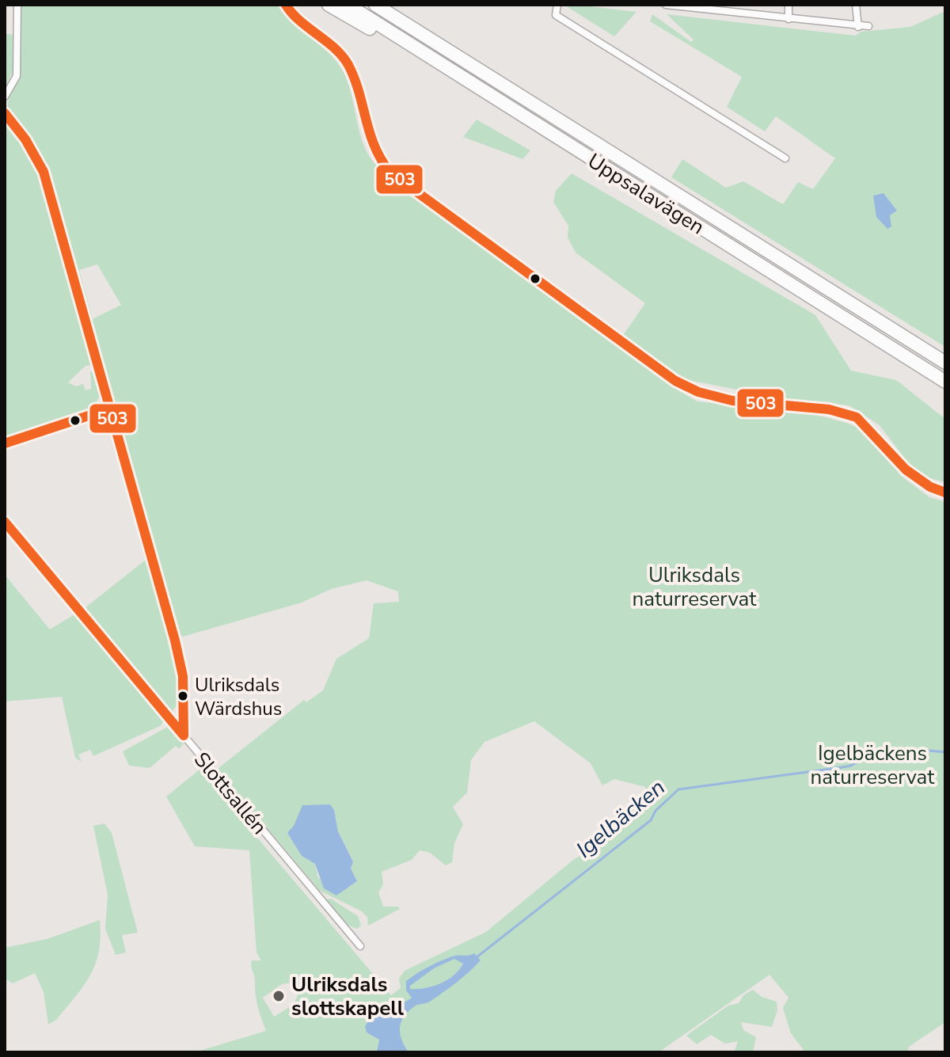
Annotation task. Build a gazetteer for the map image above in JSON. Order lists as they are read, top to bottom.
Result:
{
  "streets": {
    "highway": ["Uppsalavägen"],
    "street": ["Slottsallén"]
  },
  "water": ["Igelbäcken"],
  "parks": ["Ulriksdals naturreservat", "Igelbäckens naturreservat"],
  "places": ["Ulriksdals Wärdshus", "Ulriksdals slottskapell"],
  "lines": ["transit line 503"]
}
